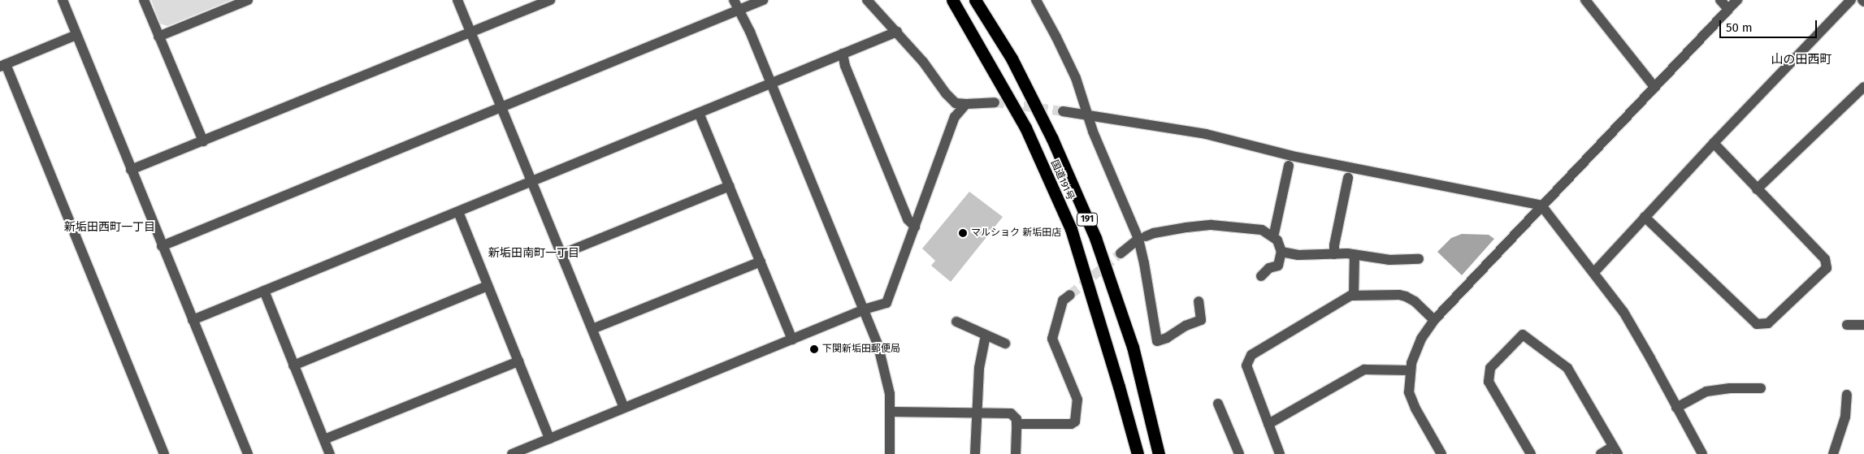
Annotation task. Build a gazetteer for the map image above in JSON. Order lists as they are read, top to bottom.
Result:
{
  "streets": {
    "highway": ["国道191号", "191"]
  },
  "districts": ["山の田西町", "新垢田西町一丁目", "新垢田南町一丁目"],
  "places": ["マルショク 新垢田店", "下関新垢田郵便局"],
  "scale_bar": "50 m"
}
